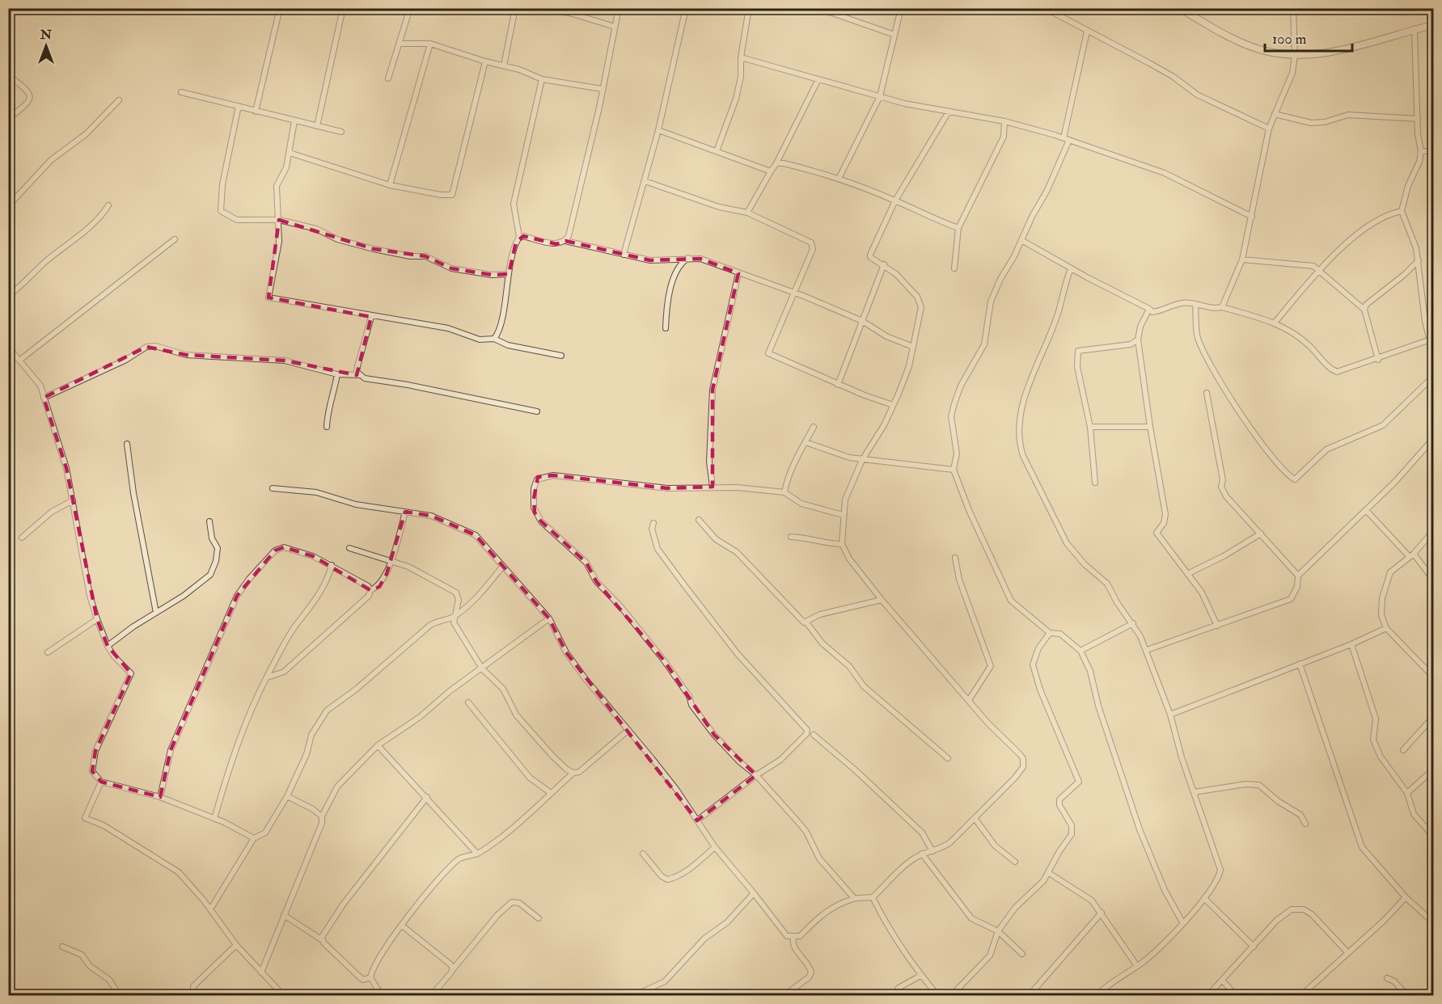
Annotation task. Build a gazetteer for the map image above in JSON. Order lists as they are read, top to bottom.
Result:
{
  "scale_bar": "100 m",
  "north": "top"
}
